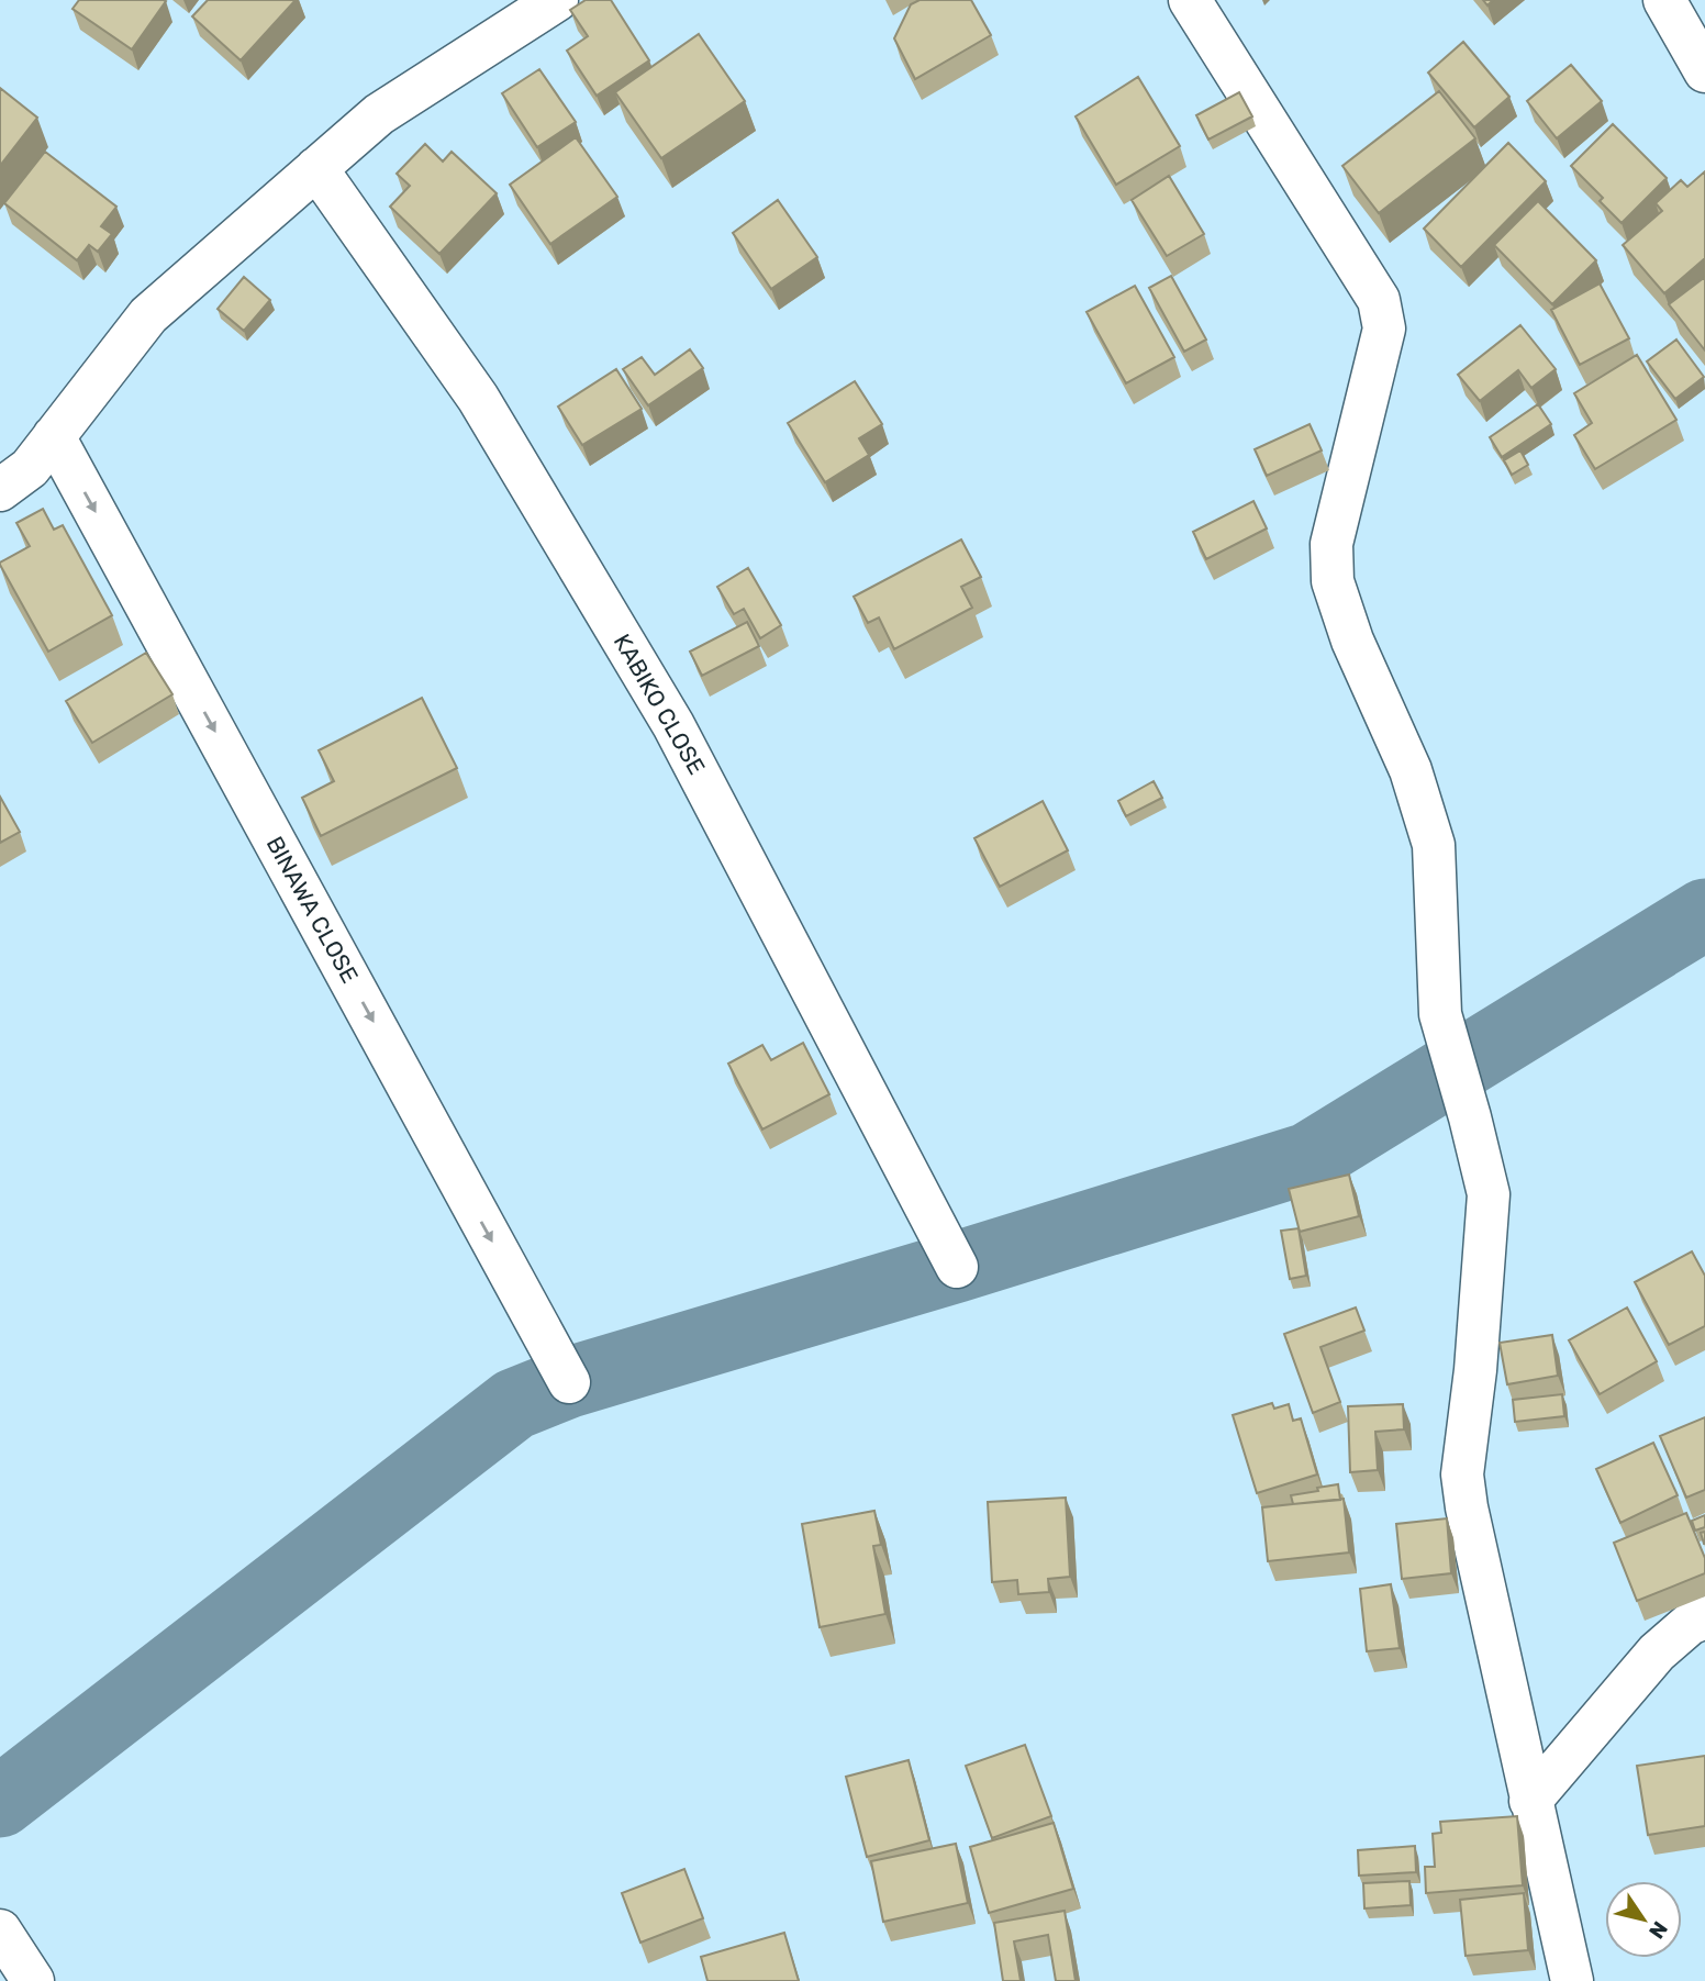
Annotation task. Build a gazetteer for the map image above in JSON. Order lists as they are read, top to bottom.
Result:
{
  "streets": {
    "street": ["KABIKO CLOSE", "BINAWA CLOSE"]
  },
  "one_way": ["BINAWA CLOSE"],
  "north": "bottom right"
}
